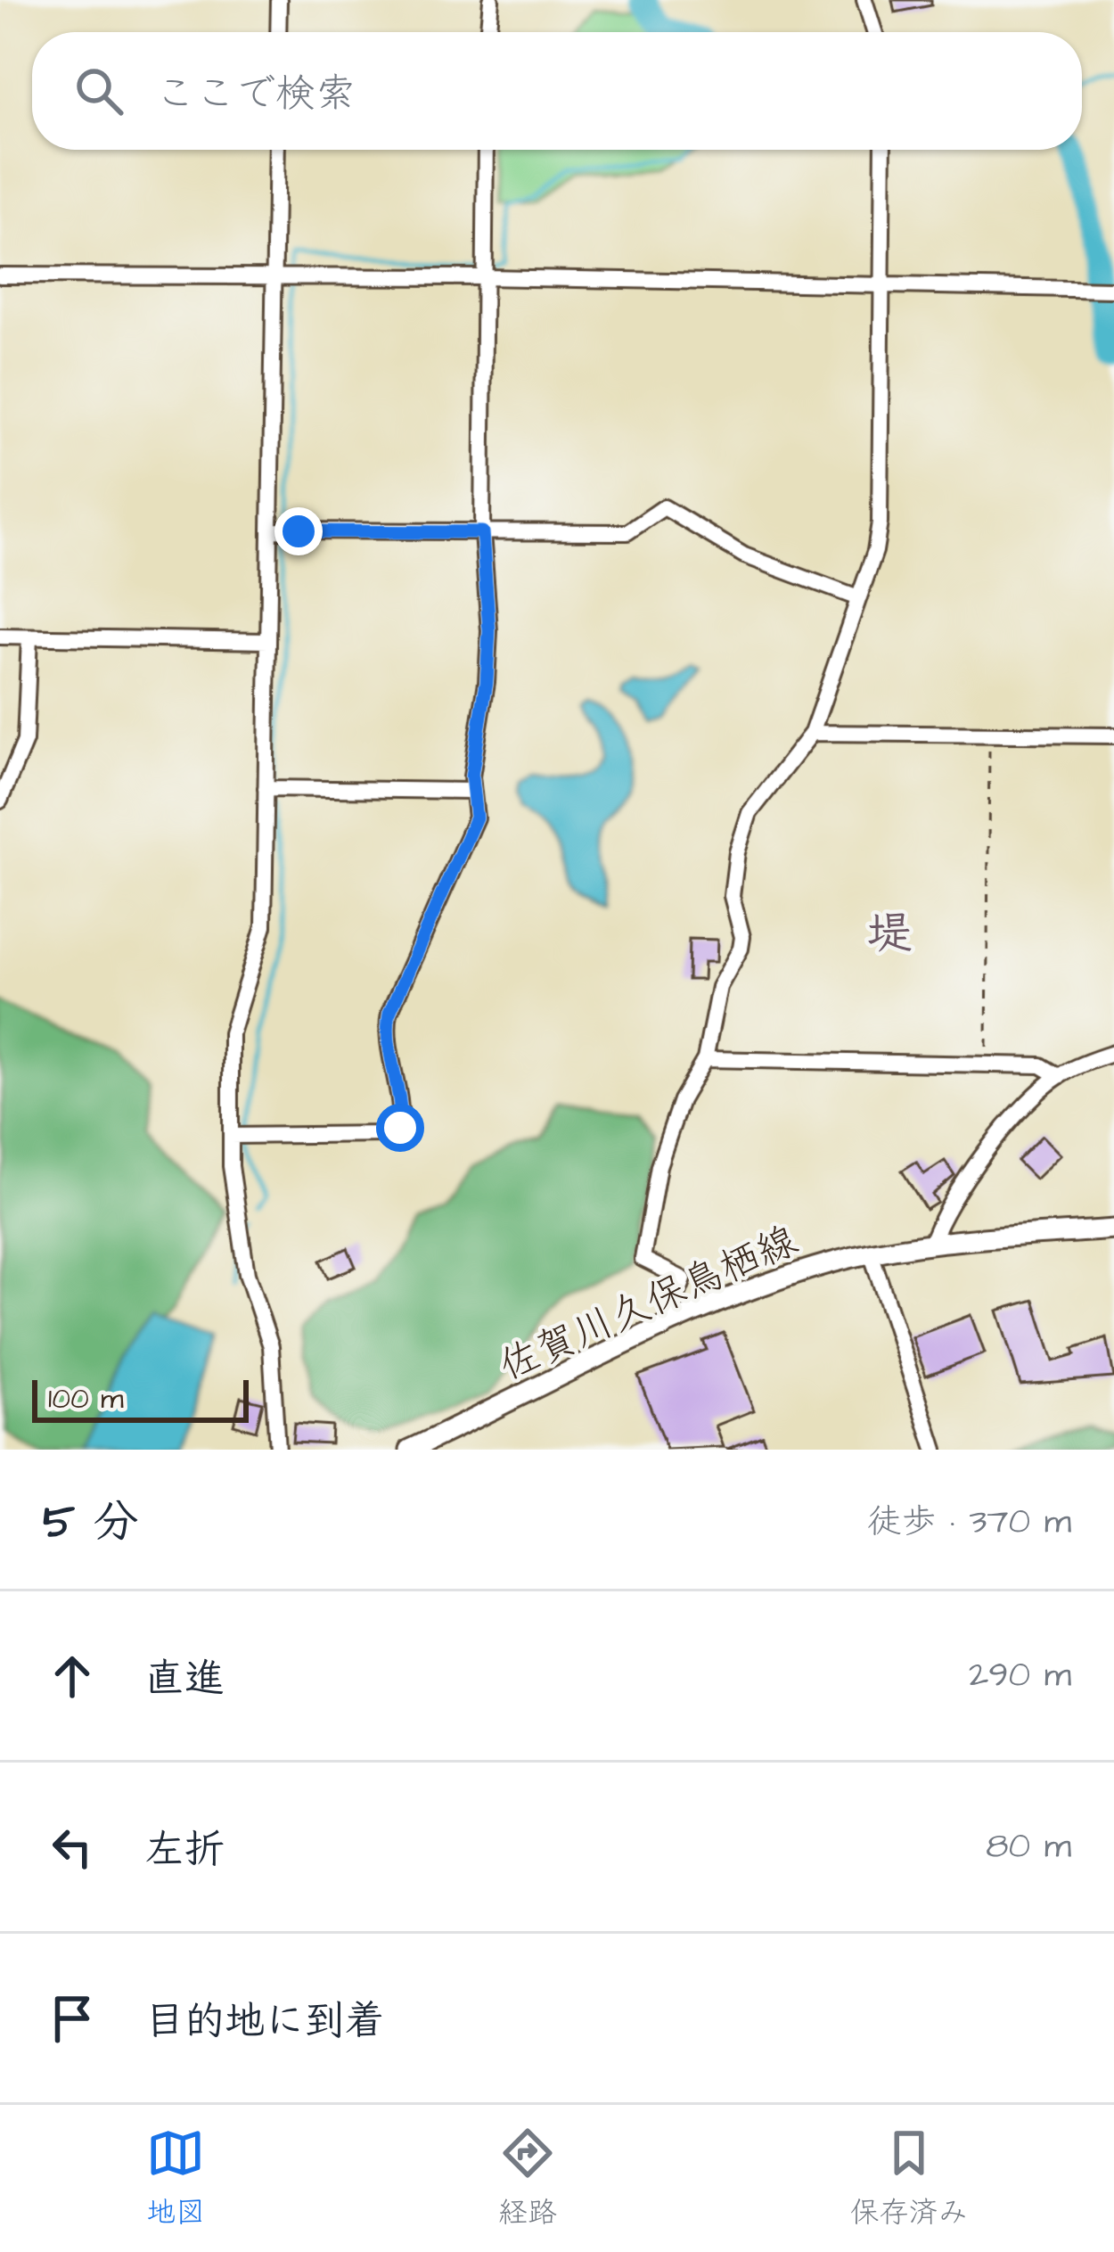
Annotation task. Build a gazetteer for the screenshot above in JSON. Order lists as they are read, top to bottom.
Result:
{
  "streets": {
    "main road": ["佐賀川久保鳥栖線"]
  },
  "districts": ["堤"],
  "scale_bar": "100 m",
  "page": {
    "search": "ここで検索",
    "scale": "100 m",
    "heading": ["5 分", "徒歩 · 370 m"],
    "list": [
      ["直進", "290 m"],
      ["左折", "80 m"],
      "目的地に到着"
    ],
    "nav": ["地図", "経路", "保存済み"]
  }
}
